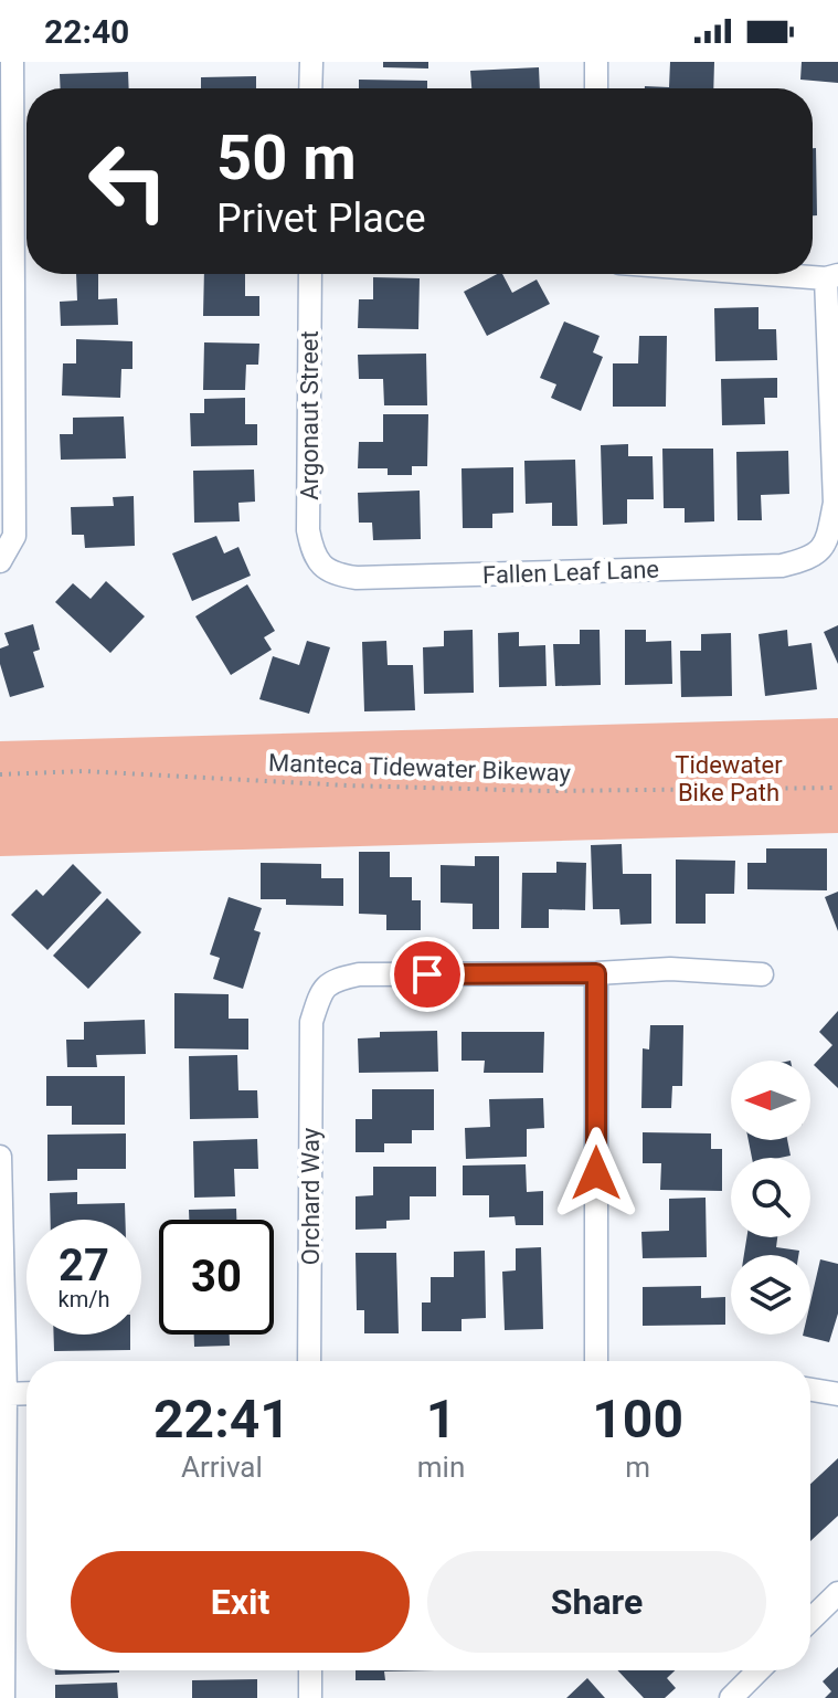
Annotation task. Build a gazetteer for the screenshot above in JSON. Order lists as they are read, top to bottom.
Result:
{
  "streets": {
    "street": ["Argonaut Street", "Fallen Leaf Lane", "Orchard Way"],
    "path": ["Manteca Tidewater Bikeway"]
  },
  "crossings": [
    ["Argonaut Street", "Fallen Leaf Lane"]
  ],
  "parks": ["Tidewater Bike Path"],
  "north": "left",
  "page": {
    "status": "22:40",
    "turn": ["50 m", "Privet Place"],
    "speed": "27 km/h",
    "limit": "30",
    "eta": [
      "22:41",
      "Arrival",
      "1",
      "min",
      "100",
      "m"
    ],
    "buttons": ["Exit", "Share"]
  }
}
